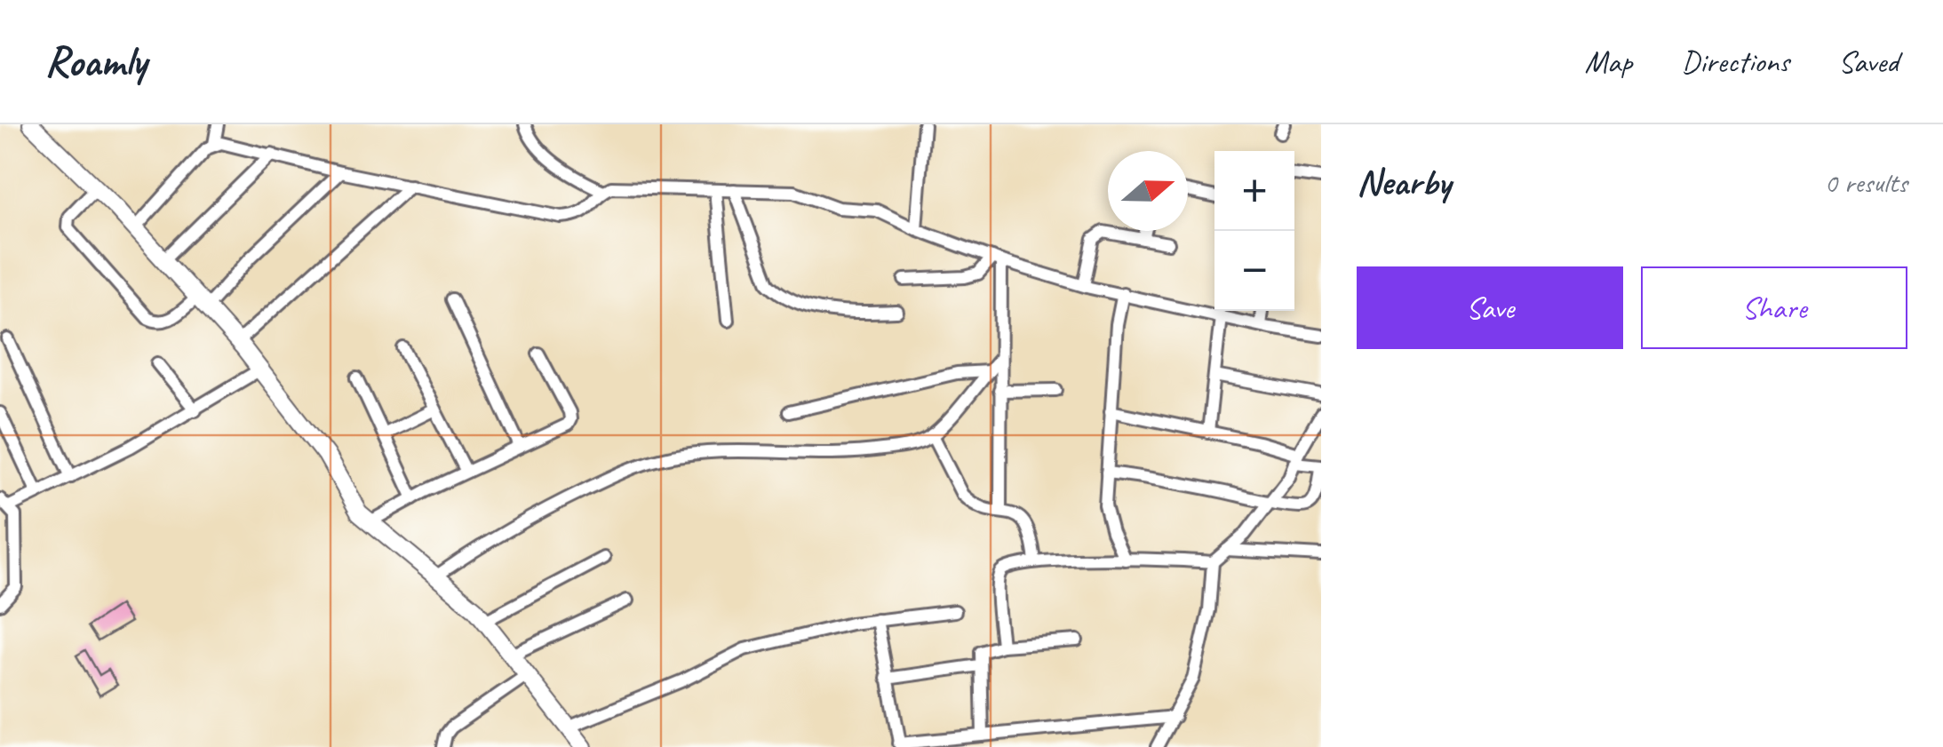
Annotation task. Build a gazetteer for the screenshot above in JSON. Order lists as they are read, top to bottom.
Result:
{
  "north": "right",
  "page": {
    "header": "Roamly",
    "nav": ["Map", "Directions", "Saved"],
    "heading": ["Nearby", "0 results"],
    "map_buttons": ["+", "−"],
    "buttons": ["Save", "Share"]
  }
}
